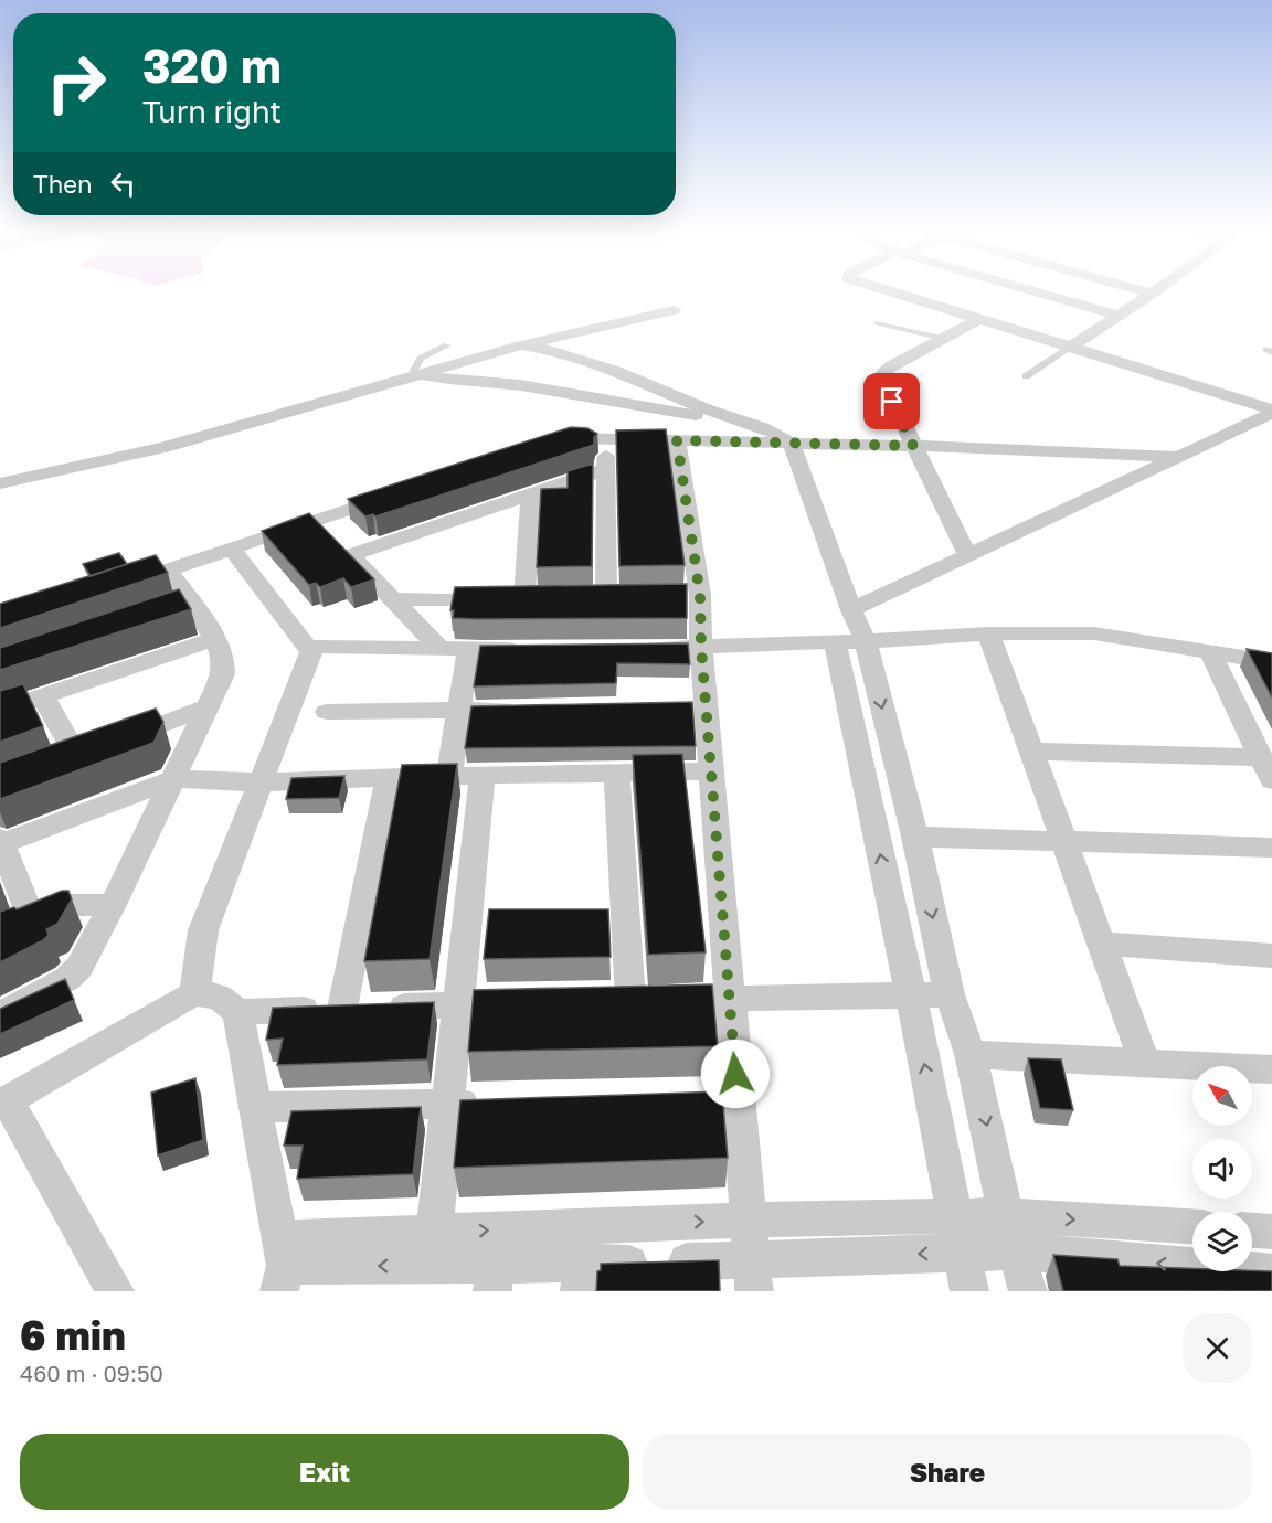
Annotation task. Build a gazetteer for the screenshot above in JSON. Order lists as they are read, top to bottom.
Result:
{
  "north": "top left",
  "page": {
    "turn": ["320 m", "Turn right"],
    "then": "Then",
    "heading": ["6 min", "460 m · 09:50"],
    "buttons": ["Exit", "Share"]
  }
}
